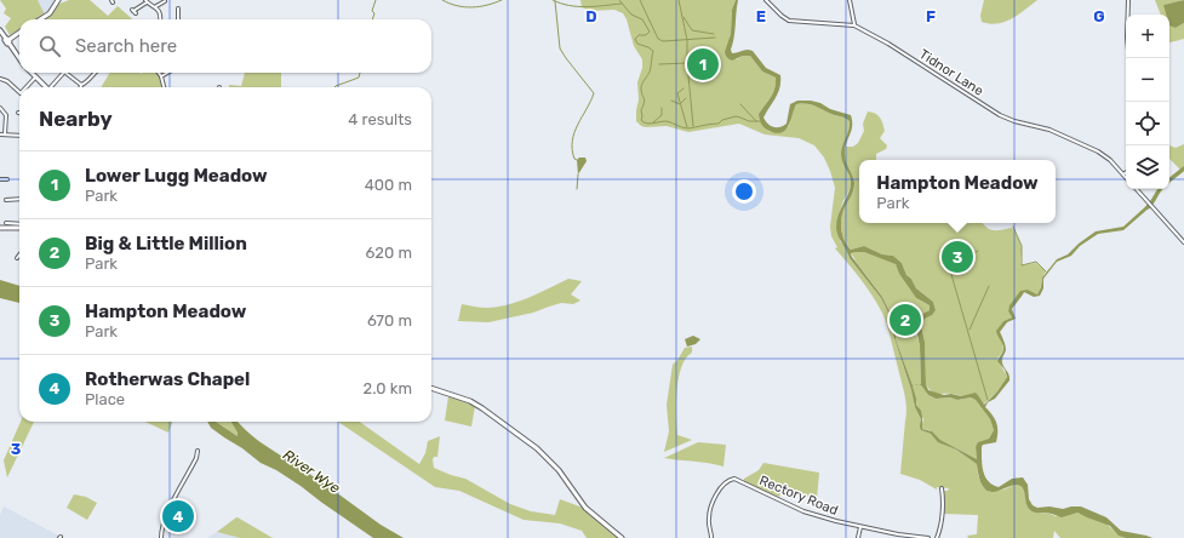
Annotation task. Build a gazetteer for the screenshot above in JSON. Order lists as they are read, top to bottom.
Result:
{
  "streets": {
    "street": ["Tidnor Lane", "Rectory Road"]
  },
  "water": ["River Wye"],
  "page": {
    "map_buttons": ["+", "−"],
    "search": "Search here",
    "pins": [
      "1",
      "3",
      "2",
      "4"
    ],
    "heading": ["Nearby", "4 results"],
    "list": [
      {
        "mark": "1",
        "name": "Lower Lugg Meadow",
        "note": "Park",
        "value": "400 m"
      },
      {
        "mark": "2",
        "name": "Big & Little Million",
        "note": "Park",
        "value": "620 m"
      },
      {
        "mark": "3",
        "name": "Hampton Meadow",
        "note": "Park",
        "value": "670 m"
      },
      {
        "mark": "4",
        "name": "Rotherwas Chapel",
        "note": "Place",
        "value": "2.0 km"
      }
    ],
    "popup": ["Hampton Meadow", "Park"]
  },
  "grid": {
    "columns": [
      "D",
      "E",
      "F",
      "G"
    ],
    "rows": ["3"]
  }
}
